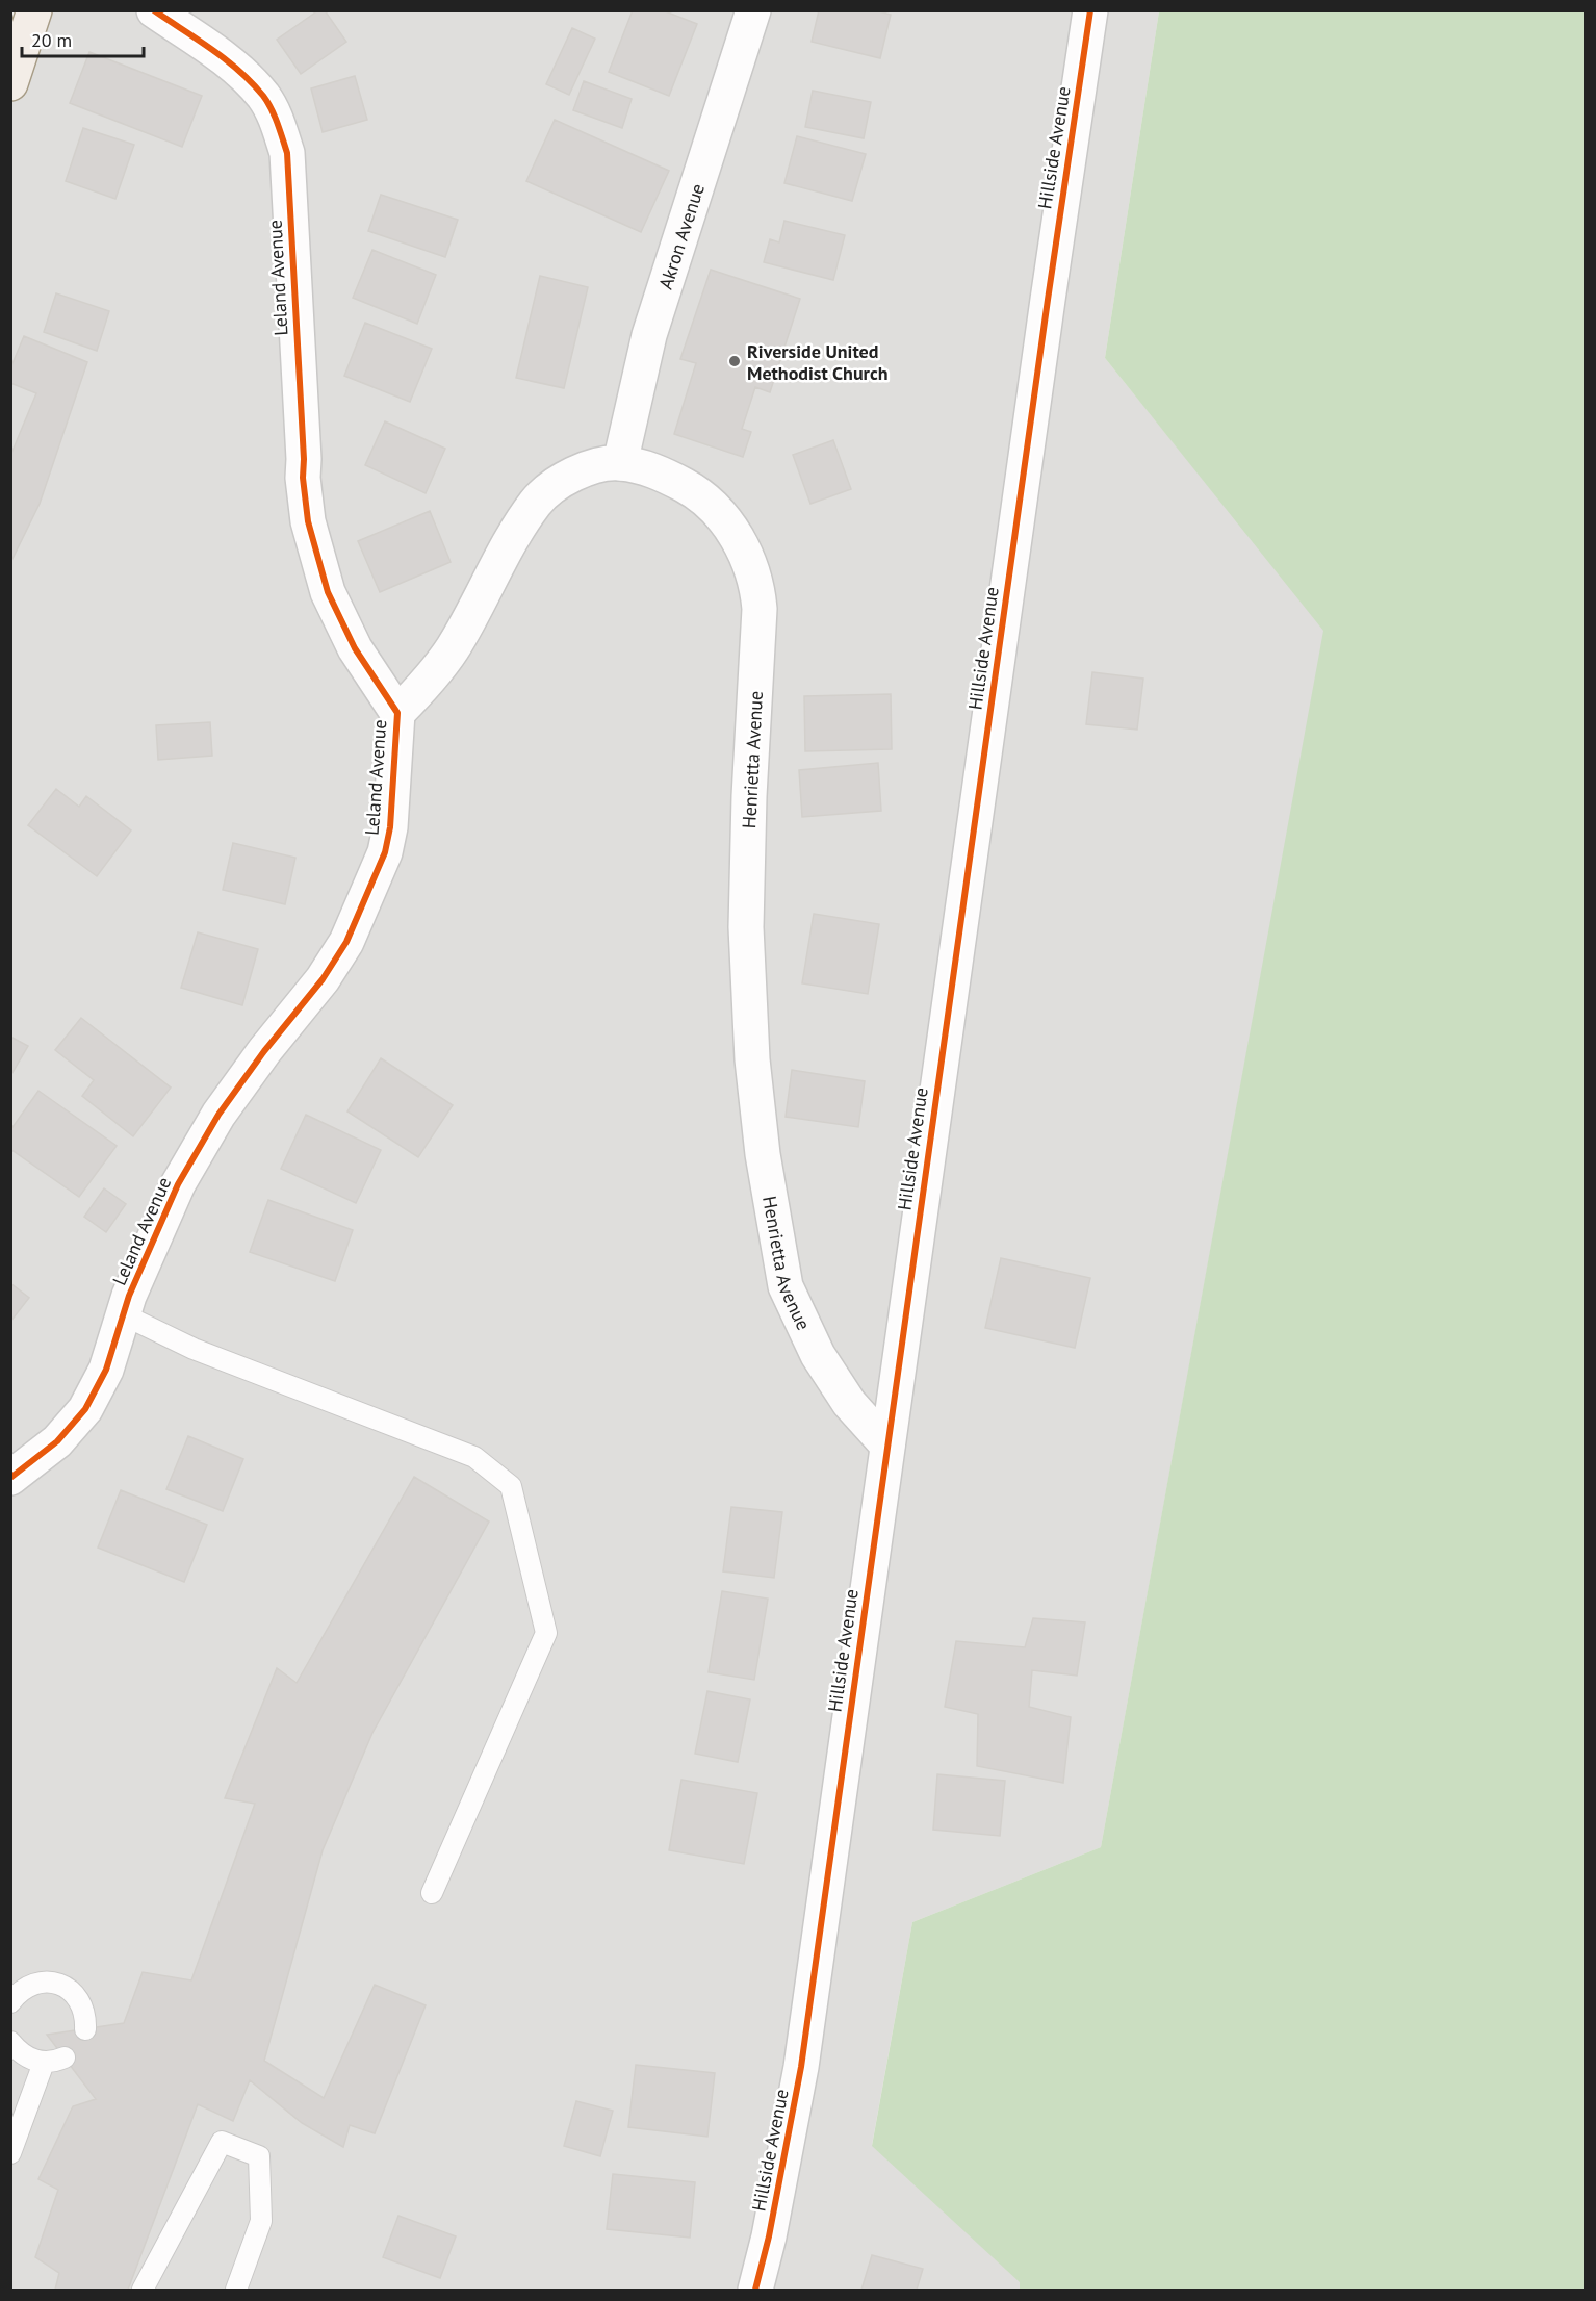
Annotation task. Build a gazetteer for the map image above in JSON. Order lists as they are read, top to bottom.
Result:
{
  "streets": {
    "street": [
      "Hillside Avenue",
      "Akron Avenue",
      "Leland Avenue",
      "Henrietta Avenue"
    ]
  },
  "crossings": [
    ["Hillside Avenue", "Henrietta Avenue"],
    ["Akron Avenue", "Henrietta Avenue"],
    ["Leland Avenue", "Henrietta Avenue"]
  ],
  "places": ["Riverside United Methodist Church"],
  "scale_bar": "20 m"
}
